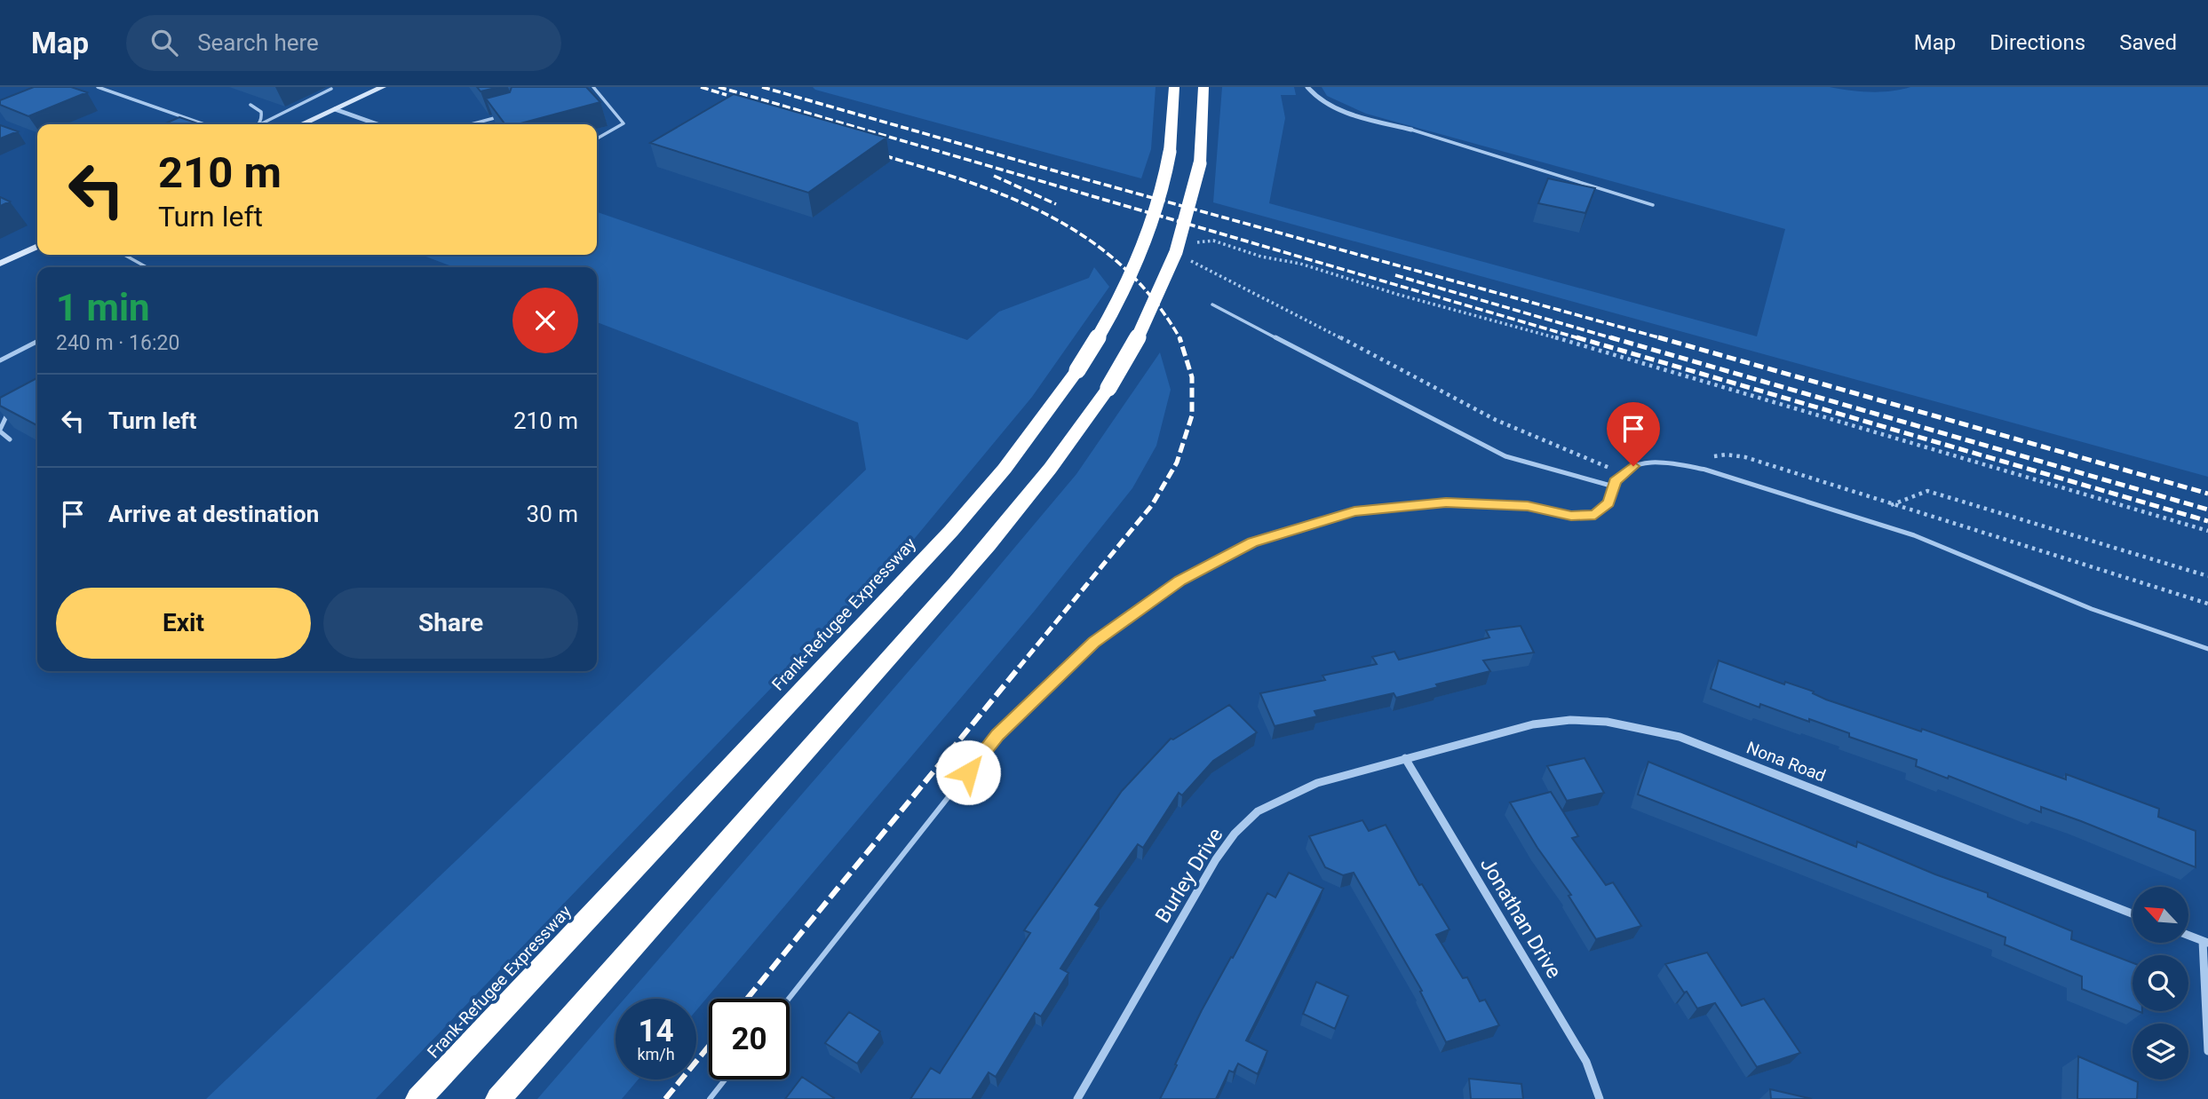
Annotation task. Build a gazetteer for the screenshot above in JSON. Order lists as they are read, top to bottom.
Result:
{
  "streets": {
    "highway": ["Frank-Refugee Expressway"],
    "street": ["Nona Road", "Burley Drive", "Jonathan Drive"]
  },
  "crossings": [
    ["Nona Road", "Burley Drive"],
    ["Nona Road", "Jonathan Drive"],
    ["Burley Drive", "Jonathan Drive"]
  ],
  "north": "top left",
  "page": {
    "header": "Map",
    "search": "Search here",
    "nav": ["Map", "Directions", "Saved"],
    "turn": ["210 m", "Turn left"],
    "heading": ["1 min", "240 m · 16:20"],
    "list": [
      {
        "name": "Turn left",
        "value": "210 m"
      },
      {
        "name": "Arrive at destination",
        "value": "30 m"
      }
    ],
    "buttons": ["Exit", "Share"],
    "speed": "14 km/h",
    "limit": "20"
  }
}
